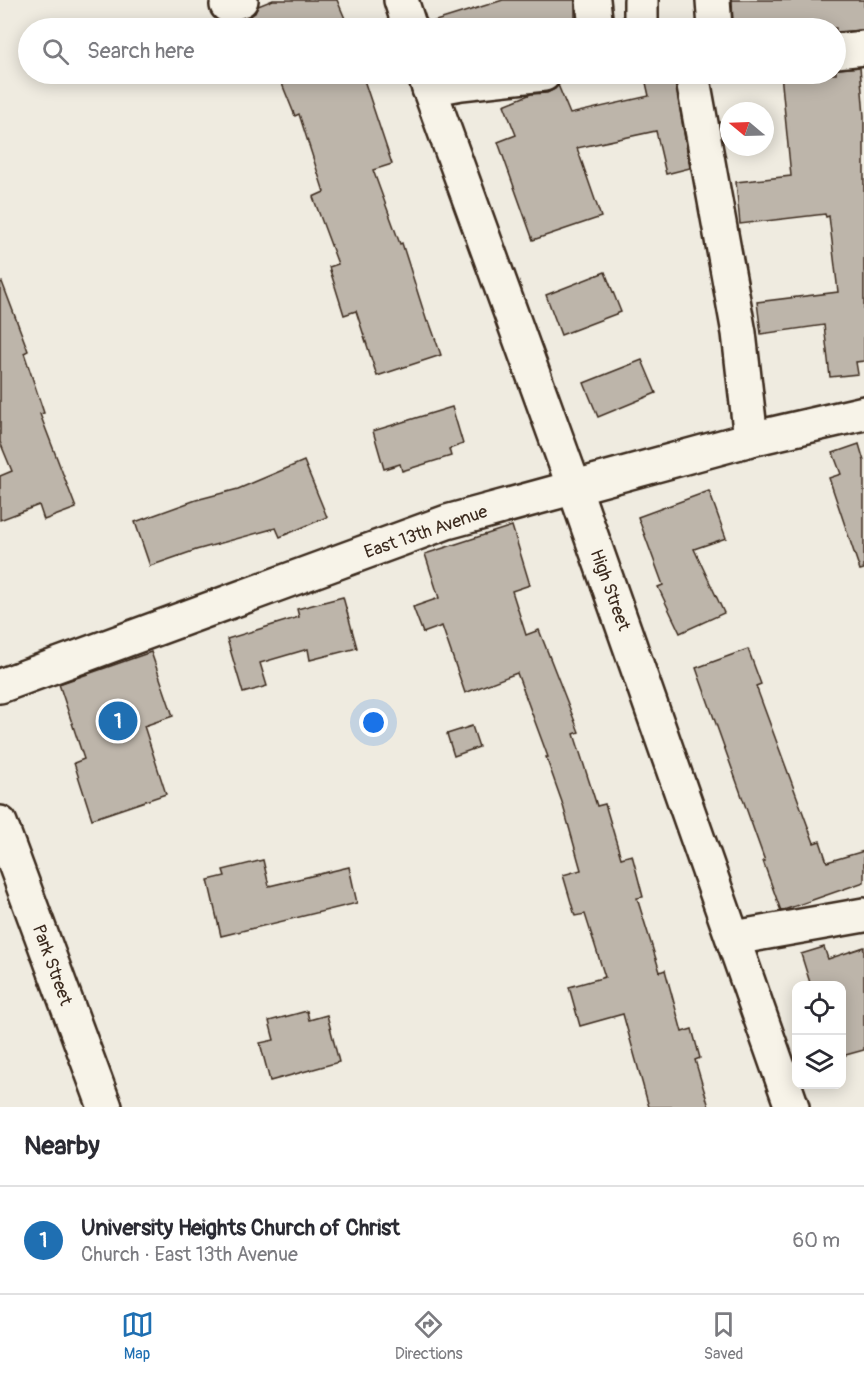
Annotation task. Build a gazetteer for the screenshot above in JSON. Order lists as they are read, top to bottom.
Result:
{
  "streets": {
    "street": ["East 13th Avenue", "High Street", "Park Street"]
  },
  "crossings": [
    ["East 13th Avenue", "High Street"]
  ],
  "north": "left",
  "page": {
    "search": "Search here",
    "pins": "1",
    "heading": "Nearby",
    "list": [
      {
        "mark": "1",
        "name": "University Heights Church of Christ",
        "note": "Church · East 13th Avenue",
        "value": "60 m"
      }
    ],
    "nav": ["Map", "Directions", "Saved"]
  }
}
